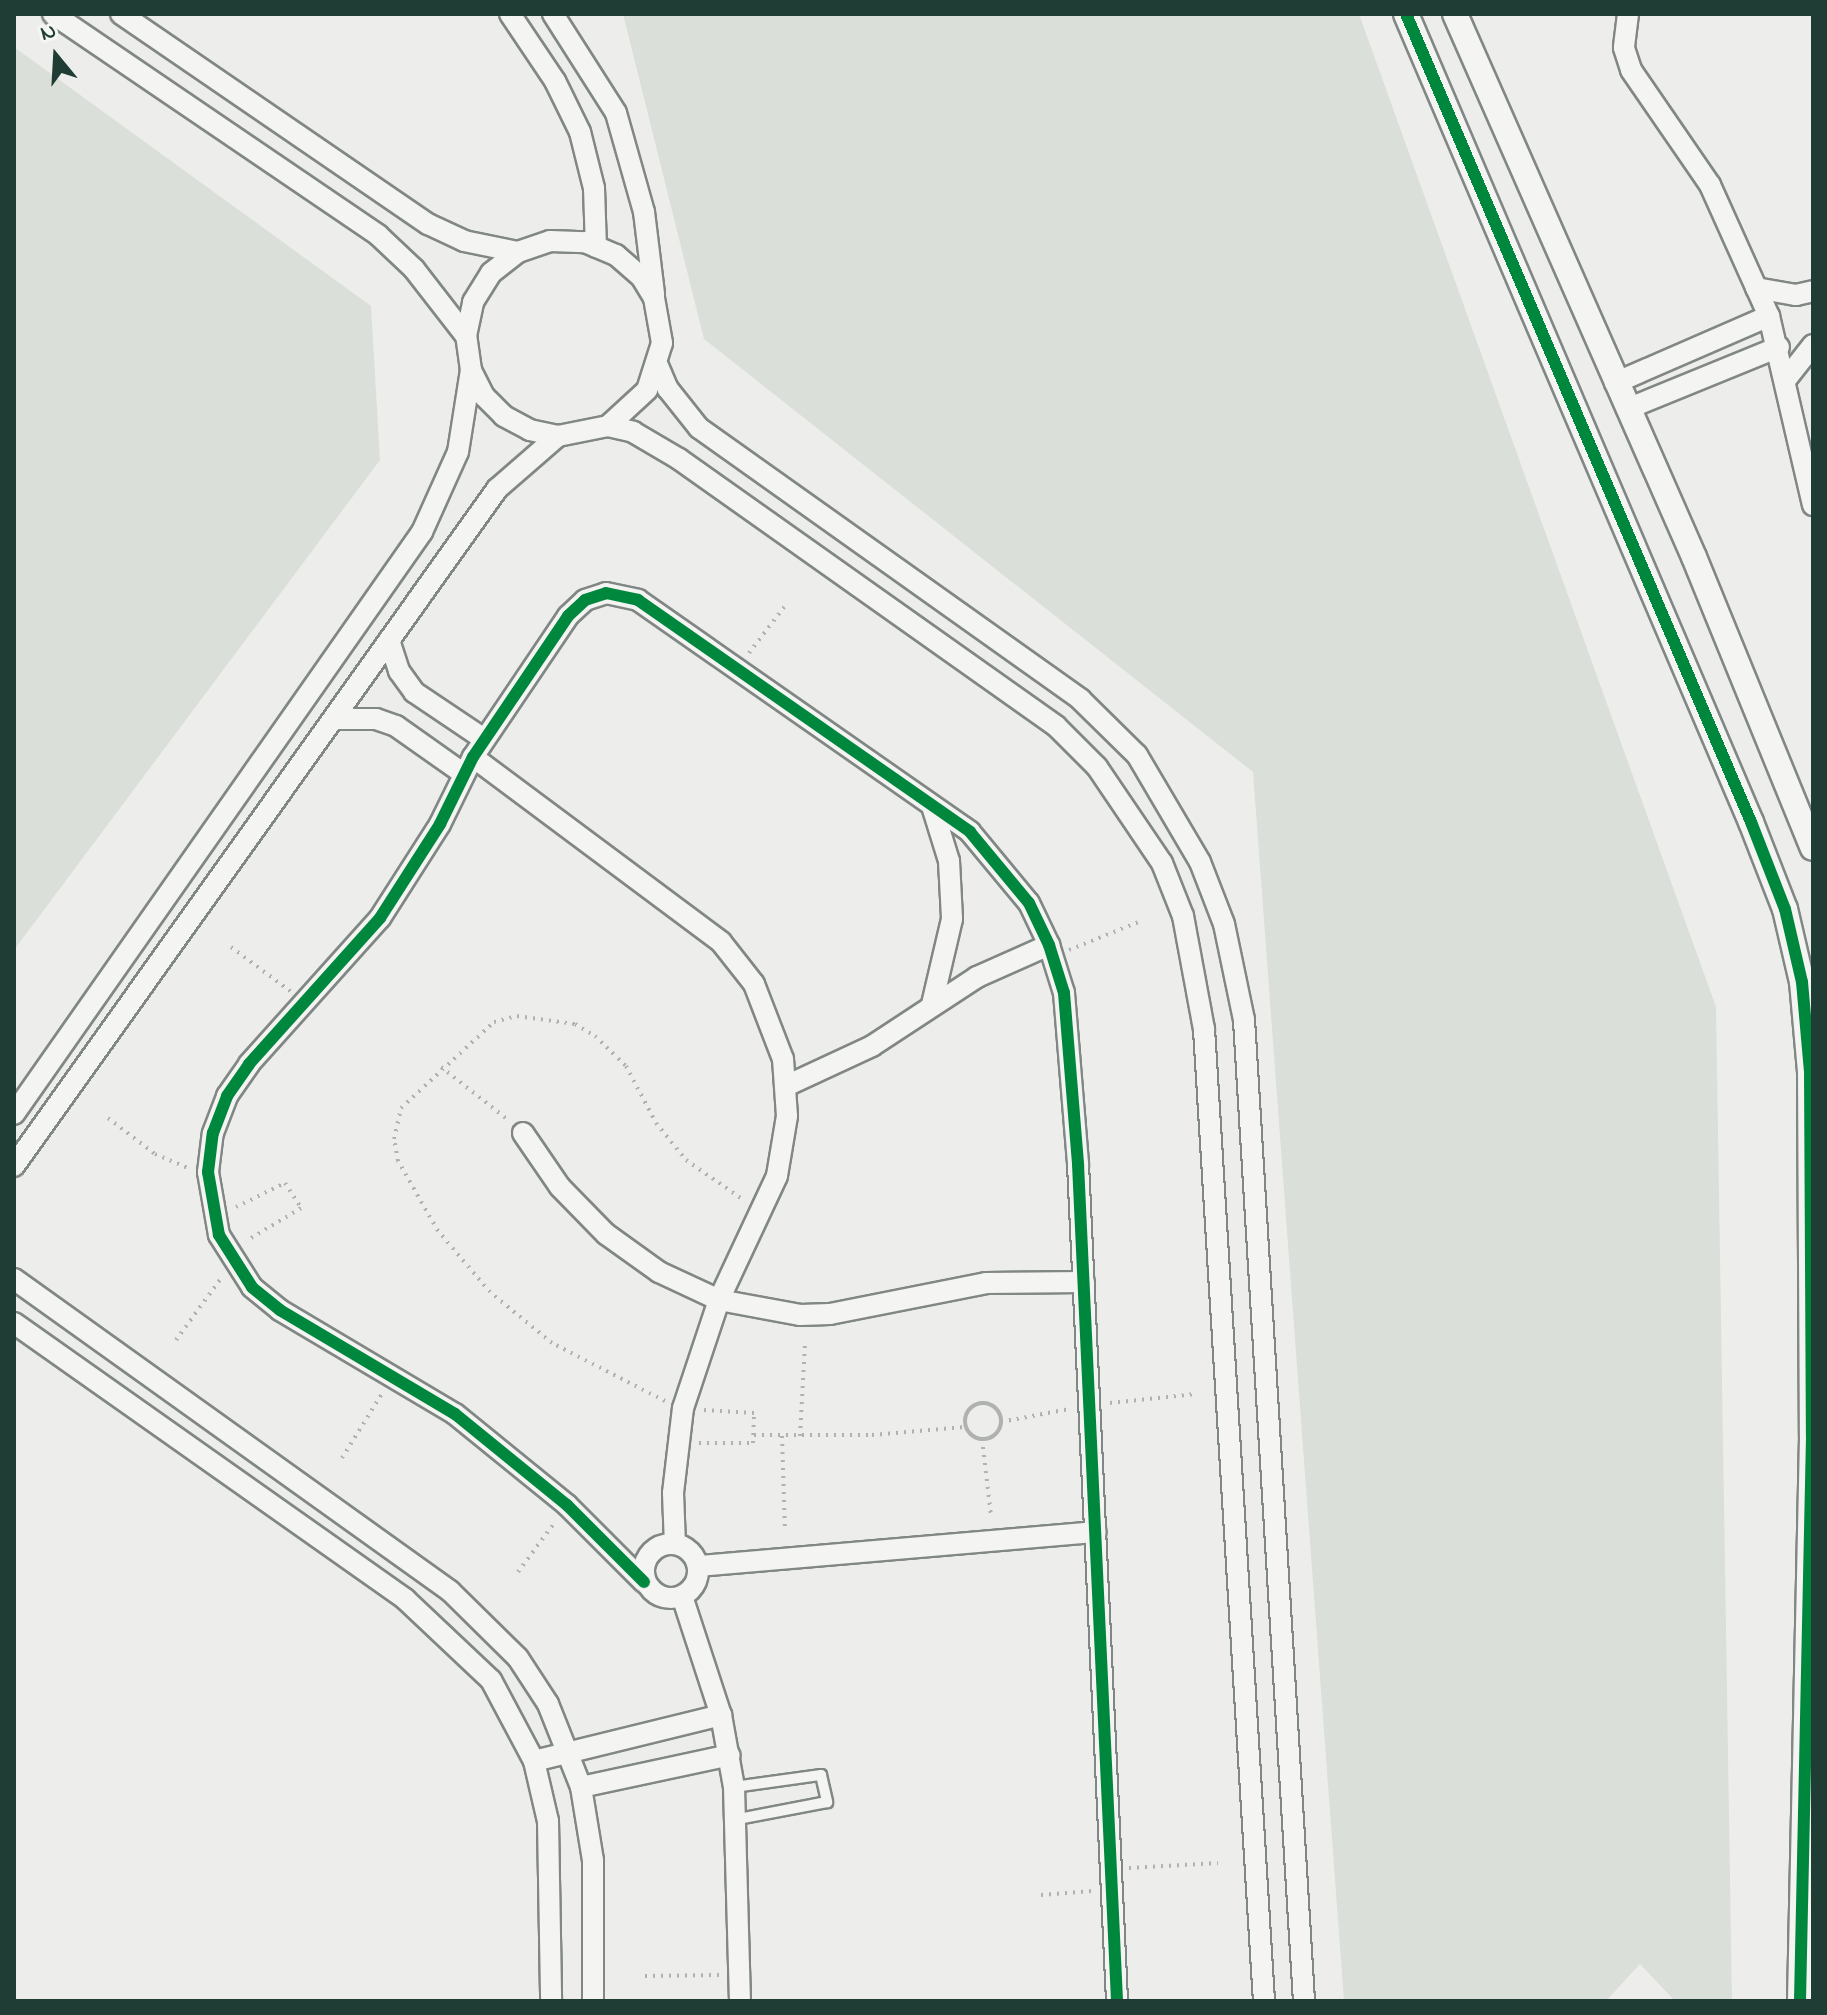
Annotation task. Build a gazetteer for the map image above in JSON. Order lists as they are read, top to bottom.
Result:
{
  "north": "top"
}
